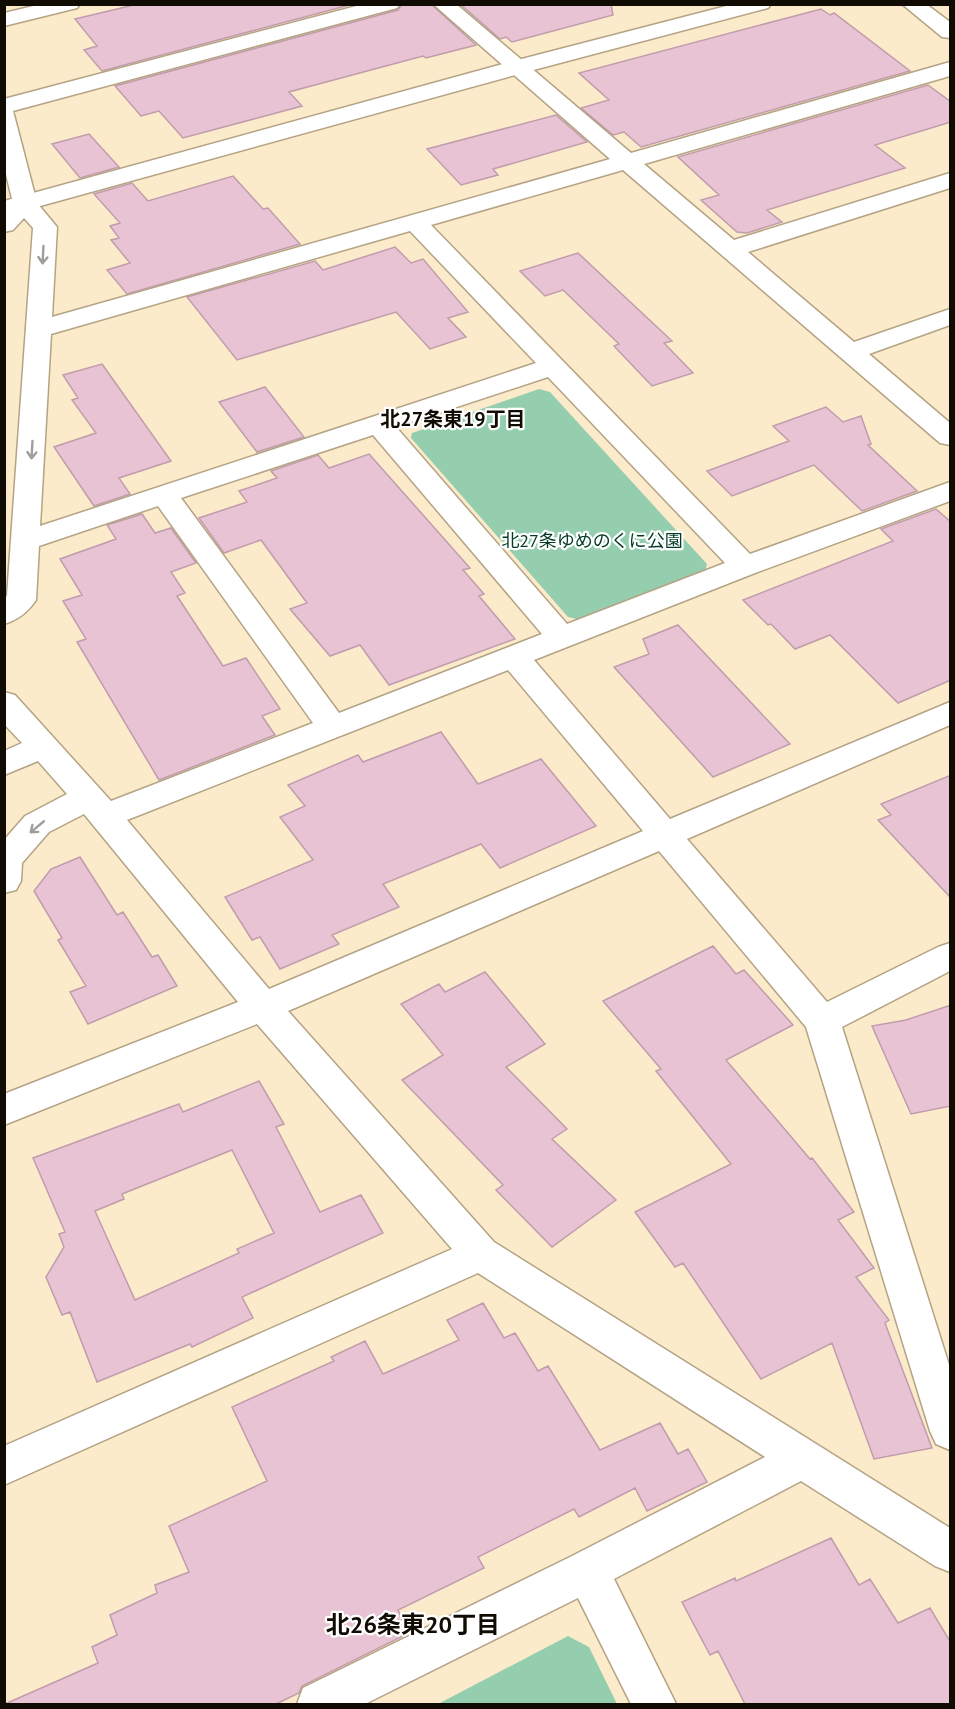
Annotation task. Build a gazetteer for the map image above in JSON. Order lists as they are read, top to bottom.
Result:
{
  "districts": ["北27条東19丁目", "北26条東20丁目"],
  "parks": ["北27条ゆめのくに公園"]
}
